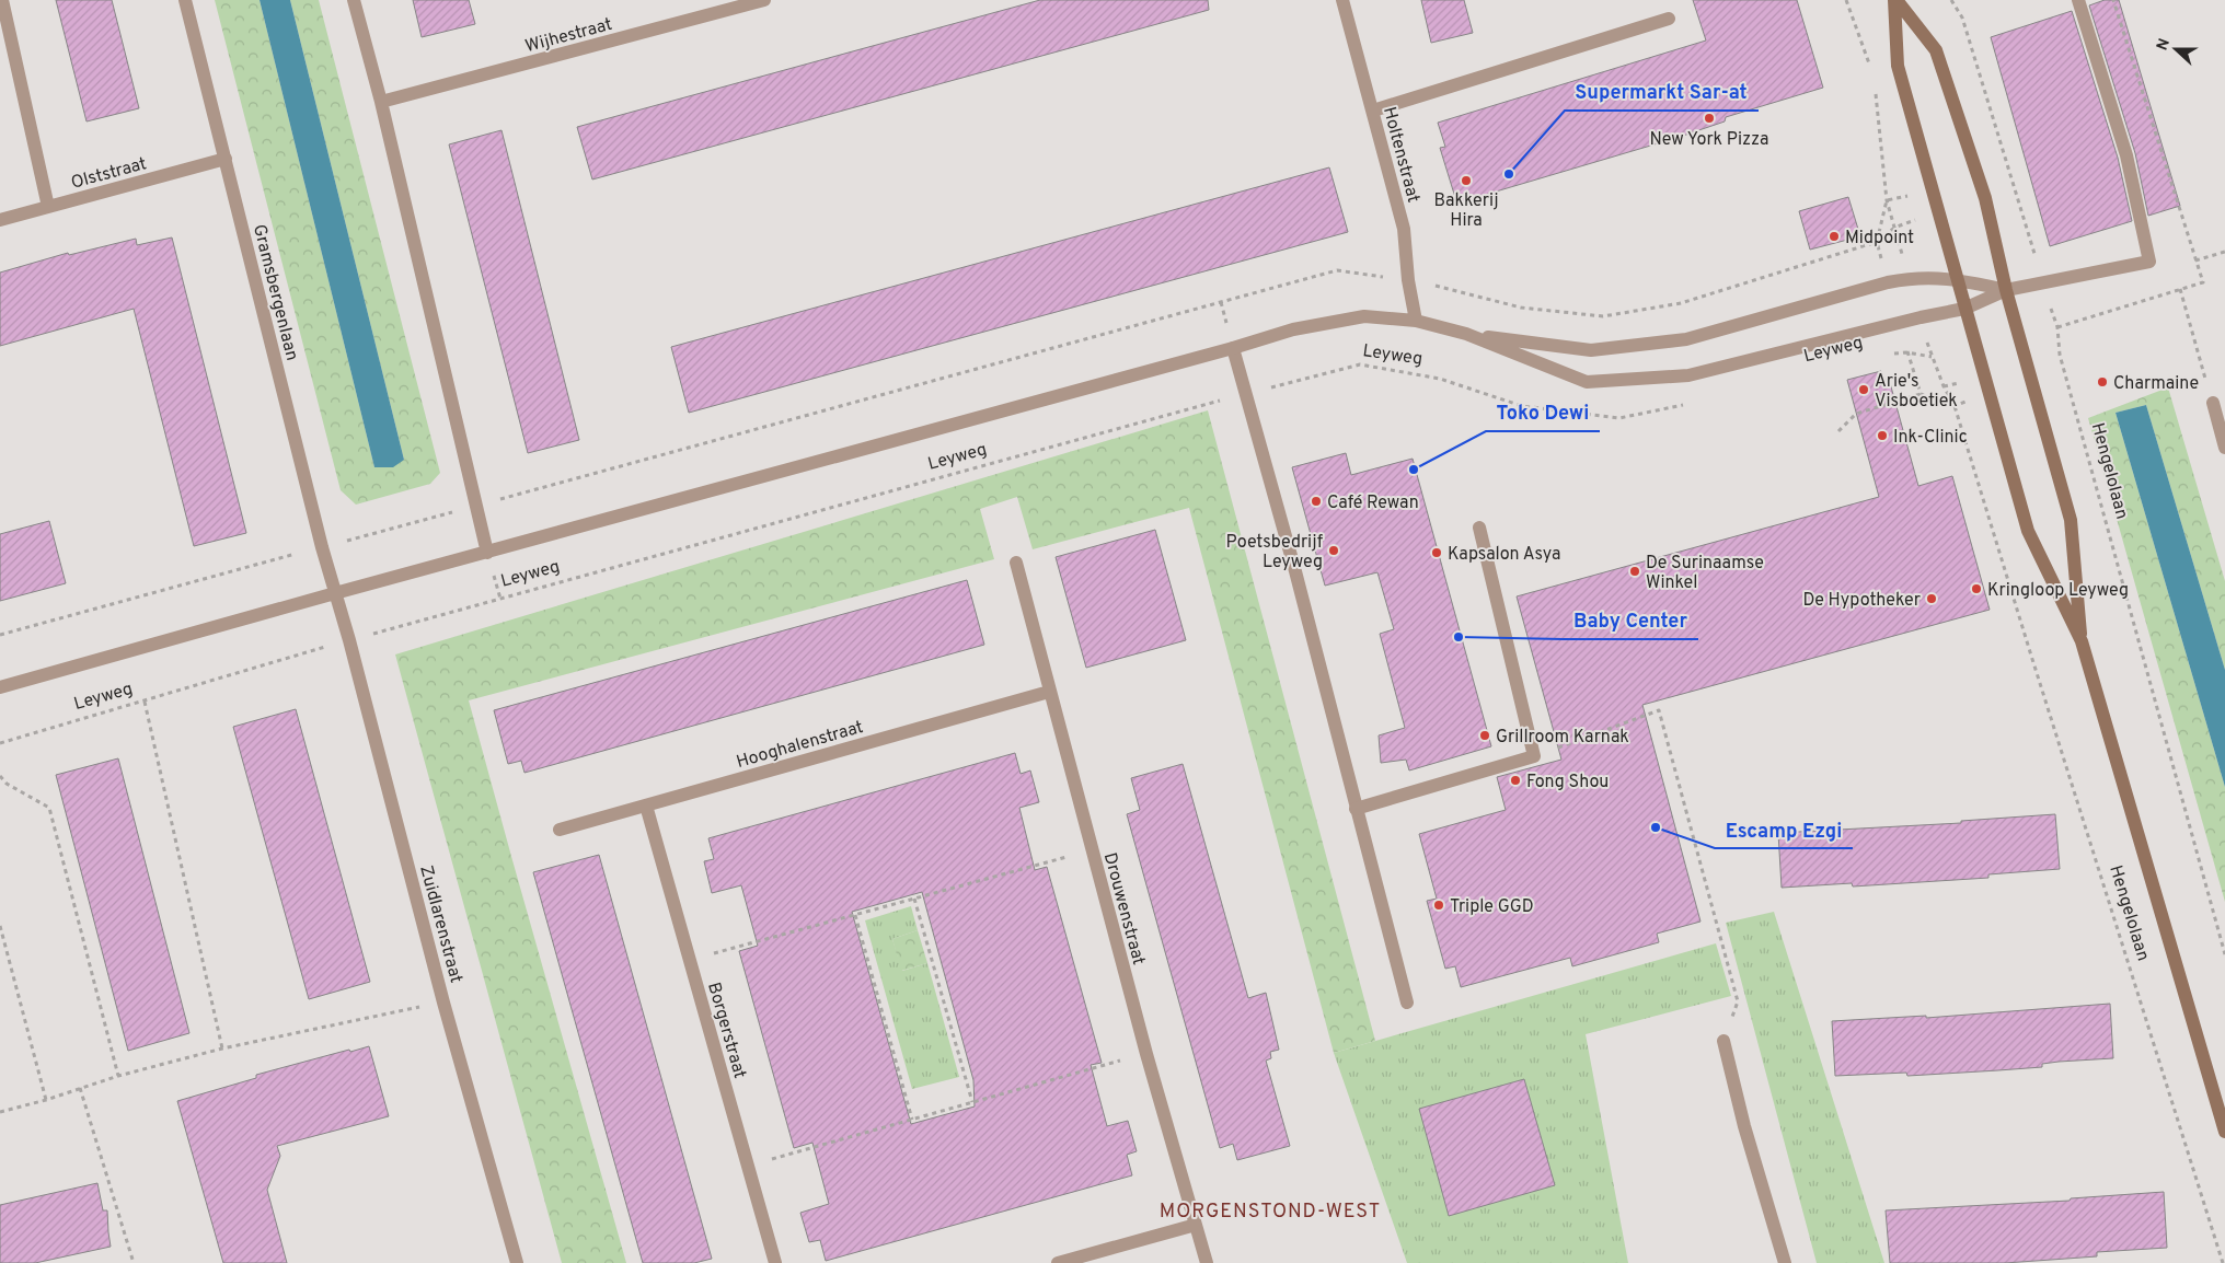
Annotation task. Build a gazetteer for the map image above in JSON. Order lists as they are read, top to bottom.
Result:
{
  "streets": {
    "street": [
      "Wijhestraat",
      "Holtenstraat",
      "Olststraat",
      "Gramsbergenlaan",
      "Leyweg",
      "Hengelolaan",
      "Hooghalenstraat",
      "Drouwenstraat",
      "Zuidlarenstraat",
      "Borgerstraat"
    ]
  },
  "crossings": [
    ["Holtenstraat", "Leyweg"],
    ["Olststraat", "Gramsbergenlaan"],
    ["Gramsbergenlaan", "Leyweg"],
    ["Gramsbergenlaan", "Zuidlarenstraat"],
    ["Leyweg", "Hengelolaan"],
    ["Leyweg", "Zuidlarenstraat"],
    ["Hooghalenstraat", "Drouwenstraat"],
    ["Hooghalenstraat", "Borgerstraat"]
  ],
  "districts": ["MORGENSTOND-WEST"],
  "places": [
    "New York Pizza",
    "Supermarkt Sar-at",
    "Bakkerij Hira",
    "Midpoint",
    "Charmaine",
    "Arie's Visboetiek",
    "Ink-Clinic",
    "Toko Dewi",
    "Café Rewan",
    "Poetsbedrijf Leyweg",
    "Kapsalon Asya",
    "De Surinaamse Winkel",
    "Kringloop Leyweg",
    "De Hypotheker",
    "Baby Center",
    "Grillroom Karnak",
    "Fong Shou",
    "Escamp Ezgi",
    "Triple GGD"
  ],
  "north": "left"
}
